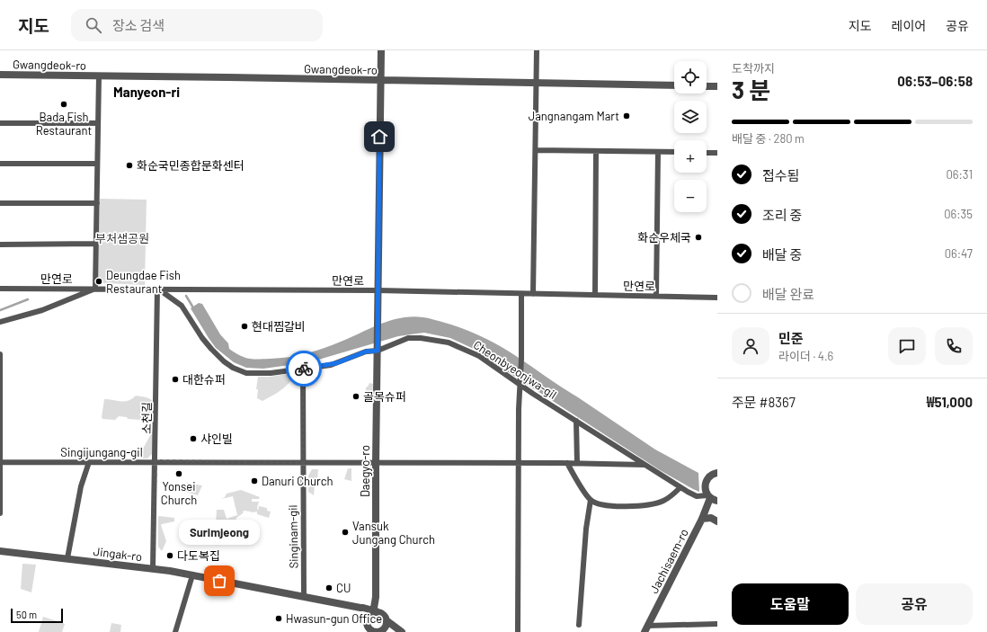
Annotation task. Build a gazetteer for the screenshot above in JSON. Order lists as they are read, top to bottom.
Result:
{
  "streets": {
    "street": [
      "Gwangdeok-ro",
      "만연로",
      "Cheonbyeonjwa-gil",
      "소천길",
      "Singijungang-gil",
      "Daegyo-ro",
      "Singinam-gil",
      "Jingak-ro",
      "Jachisaem-ro"
    ]
  },
  "crossings": [
    ["Gwangdeok-ro", "Daegyo-ro"],
    ["만연로", "Cheonbyeonjwa-gil"],
    ["만연로", "소천길"],
    ["만연로", "Daegyo-ro"],
    ["Cheonbyeonjwa-gil", "소천길"],
    ["Cheonbyeonjwa-gil", "Singijungang-gil"],
    ["Cheonbyeonjwa-gil", "Daegyo-ro"],
    ["Cheonbyeonjwa-gil", "Singinam-gil"],
    ["Cheonbyeonjwa-gil", "Jachisaem-ro"],
    ["소천길", "Singijungang-gil"],
    ["소천길", "Jingak-ro"],
    ["Singijungang-gil", "Daegyo-ro"],
    ["Singijungang-gil", "Singinam-gil"],
    ["Singinam-gil", "Jingak-ro"]
  ],
  "districts": ["Manyeon-ri"],
  "parks": ["부처샘공원"],
  "places": [
    "Bada Fish Restaurant",
    "Jangnangam Mart",
    "화순국민종합문화센터",
    "화순우체국",
    "Deungdae Fish Restaurant",
    "현대찜갈비",
    "대한슈퍼",
    "골목슈퍼",
    "샤인빌",
    "Yonsei Church",
    "Danuri Church",
    "Vansuk Jungang Church",
    "다도복집",
    "Surimjeong",
    "CU",
    "Hwasun-gun Office"
  ],
  "scale_bar": "50 m",
  "page": {
    "header": "지도",
    "search": "장소 검색",
    "nav": ["지도", "레이어", "공유"],
    "heading": ["3 분", "도착까지", "06:53–06:58"],
    "panel": [
      "민준",
      "라이더 · 4.6",
      "주문 #8367",
      "₩51,000"
    ],
    "map_buttons": ["+", "−"],
    "bar": "배달 중 · 280 m",
    "list": [
      ["접수됨", "06:31"],
      ["조리 중", "06:35"],
      ["배달 중", "06:47"],
      "배달 완료"
    ],
    "bubble": "Surimjeong",
    "buttons": ["도움말", "공유"],
    "scale": "50 m"
  }
}
